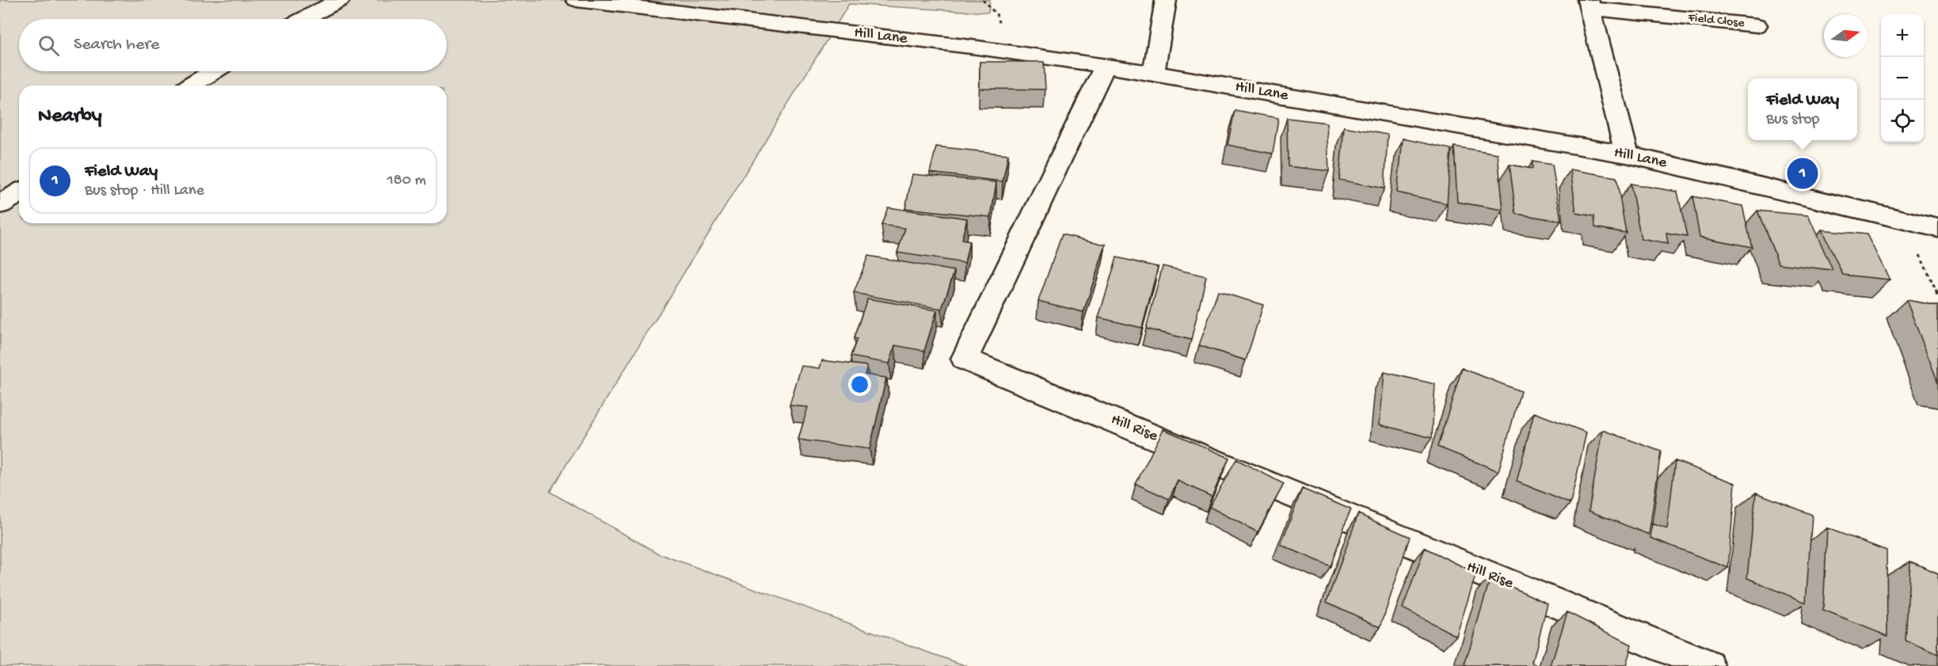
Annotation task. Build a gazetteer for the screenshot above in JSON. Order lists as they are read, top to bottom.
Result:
{
  "streets": {
    "street": ["Field Close", "Hill Lane", "Hill Rise"]
  },
  "crossings": [
    ["Hill Lane", "Hill Rise"]
  ],
  "north": "right",
  "page": {
    "map_buttons": ["+", "−"],
    "search": "Search here",
    "popup": ["Field Way", "Bus stop"],
    "heading": "Nearby",
    "list": [
      {
        "mark": "1",
        "name": "Field Way",
        "note": "Bus stop · Hill Lane",
        "value": "180 m"
      }
    ],
    "pins": "1"
  }
}
